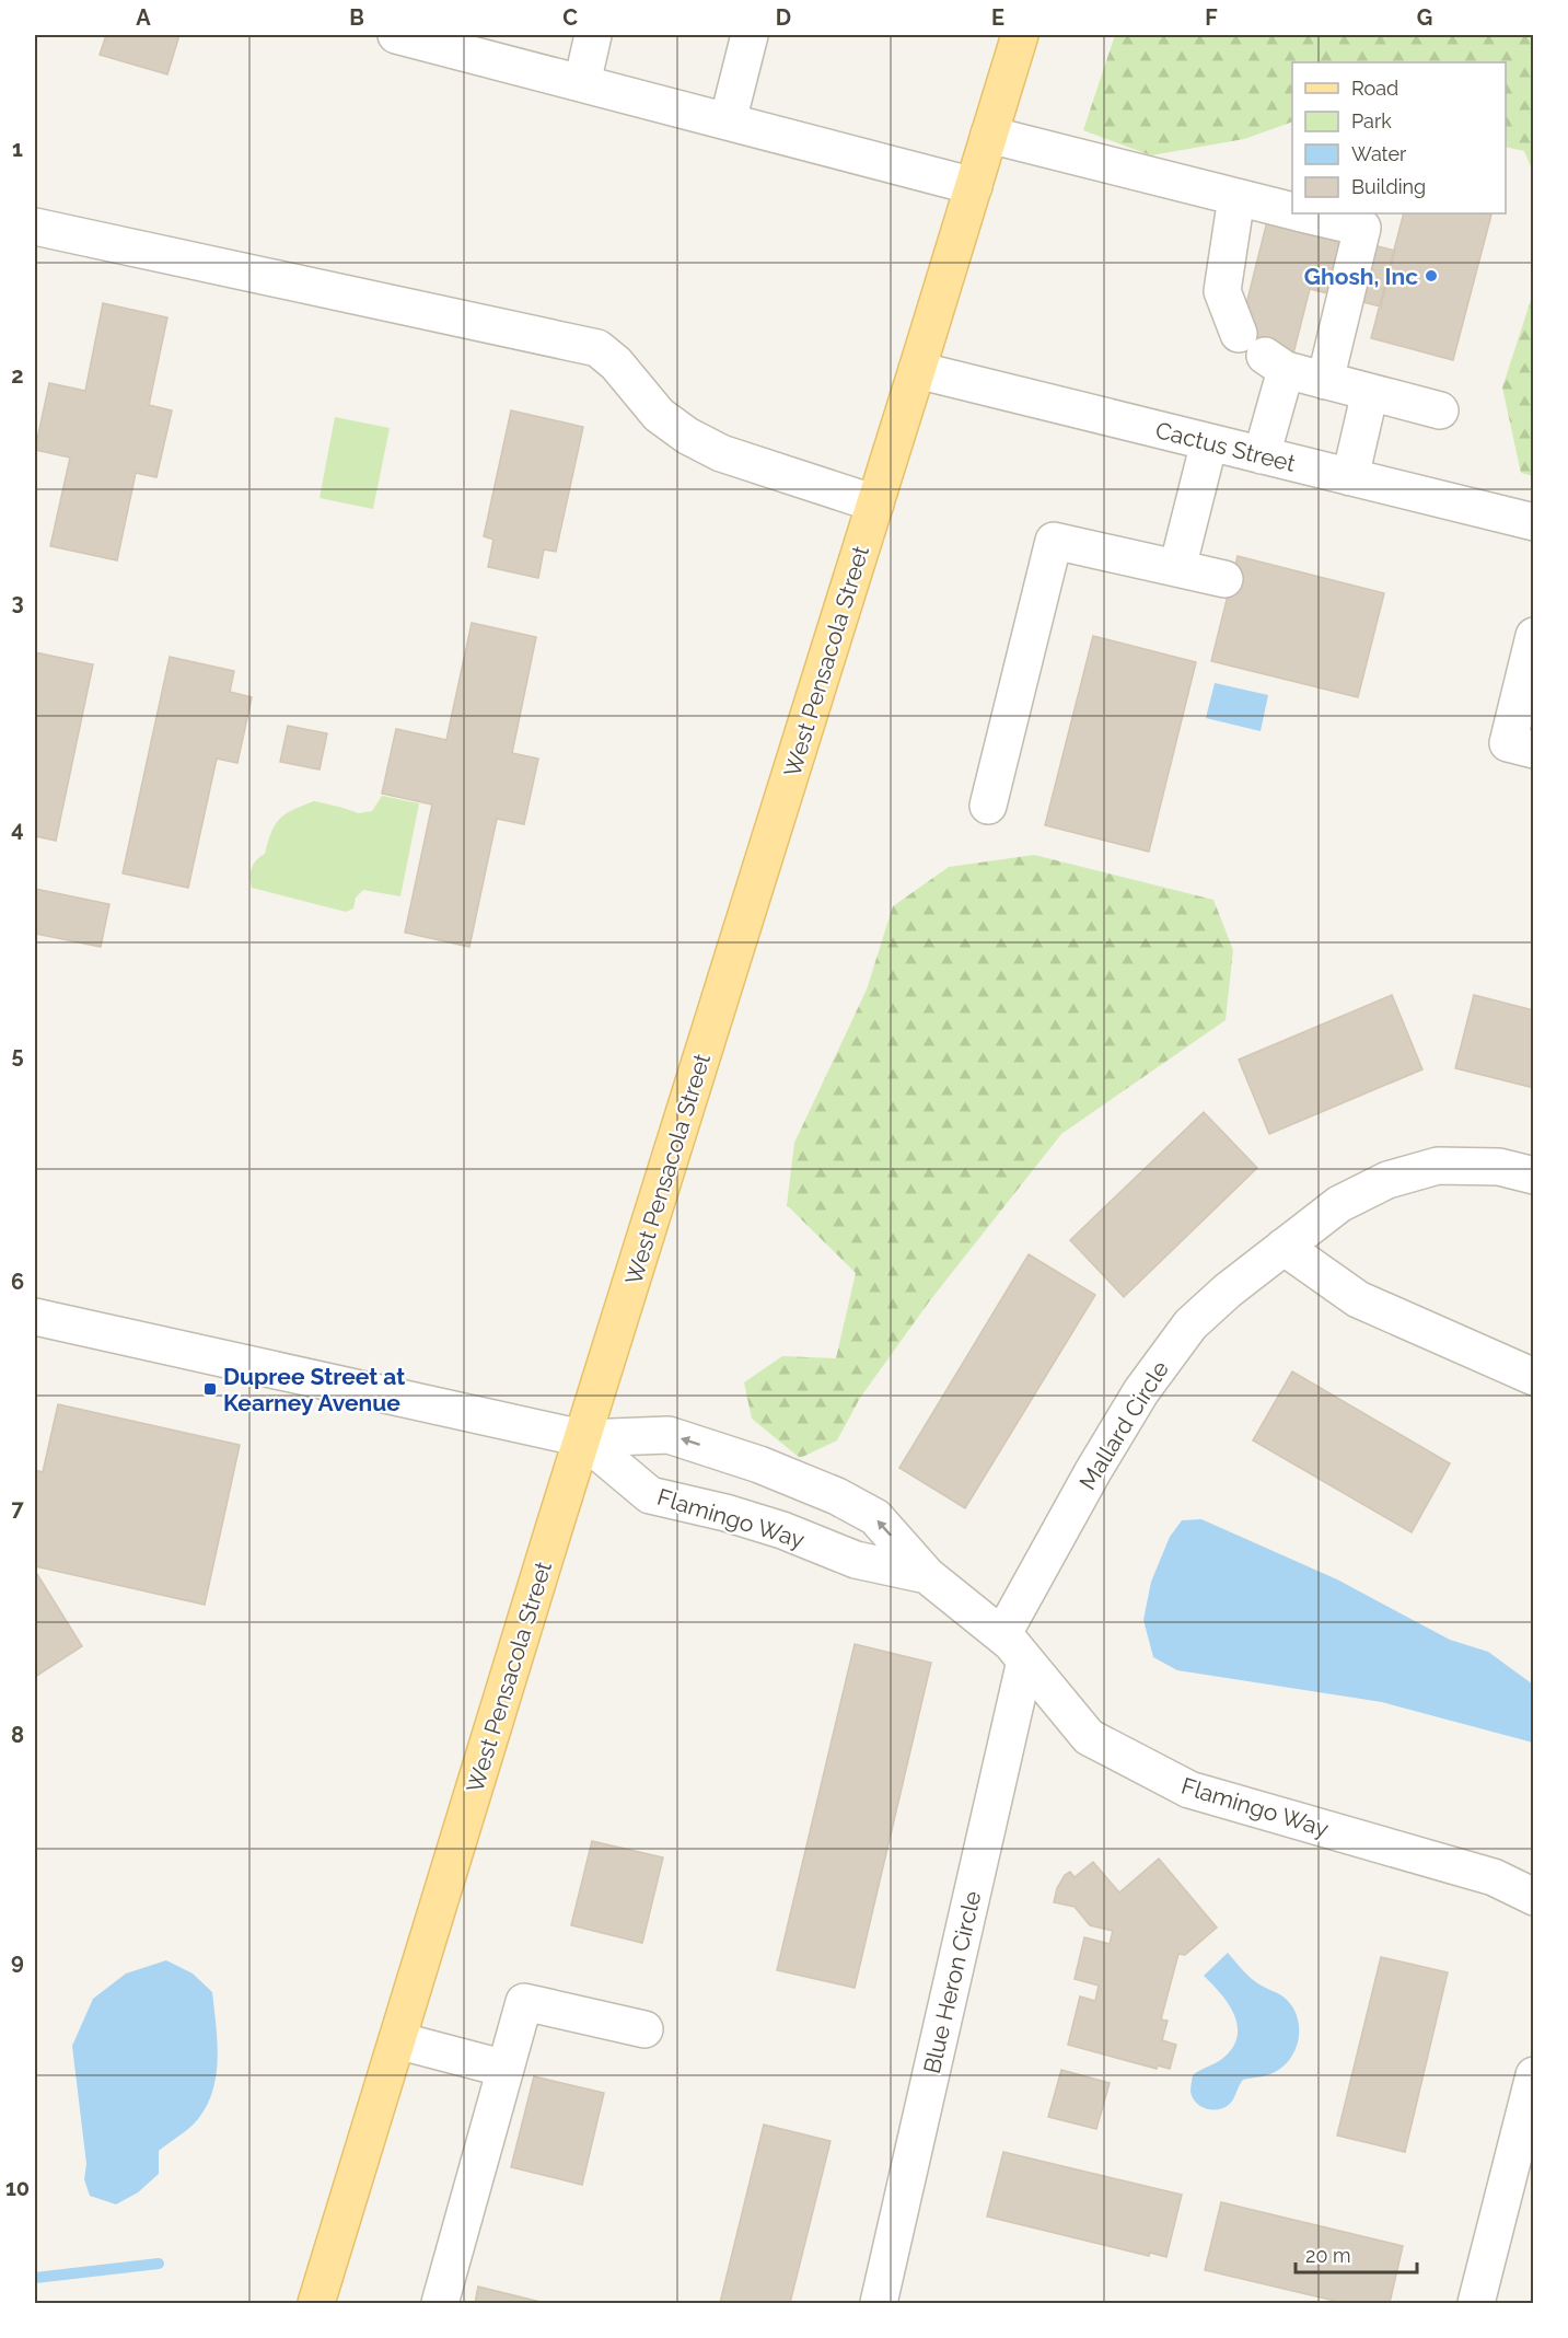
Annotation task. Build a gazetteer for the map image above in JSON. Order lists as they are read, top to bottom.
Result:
{
  "streets": {
    "main road": ["West Pensacola Street"],
    "street": [
      "Cactus Street",
      "Mallard Circle",
      "Flamingo Way",
      "Blue Heron Circle"
    ]
  },
  "crossings": [
    ["Cactus Street", "West Pensacola Street"],
    ["West Pensacola Street", "Flamingo Way"],
    ["Mallard Circle", "Flamingo Way"],
    ["Mallard Circle", "Blue Heron Circle"],
    ["Flamingo Way", "Blue Heron Circle"]
  ],
  "places": {
    "other": ["Ghosh, Inc"],
    "transit": ["Dupree Street at Kearney Avenue"]
  },
  "legend": [
    "Road",
    "Park",
    "Water",
    "Building"
  ],
  "scale_bar": "20 m",
  "grid": {
    "columns": [
      "A",
      "B",
      "C",
      "D",
      "E",
      "F",
      "G"
    ],
    "rows": [
      "1",
      "2",
      "3",
      "4",
      "5",
      "6",
      "7",
      "8",
      "9",
      "10"
    ]
  }
}
